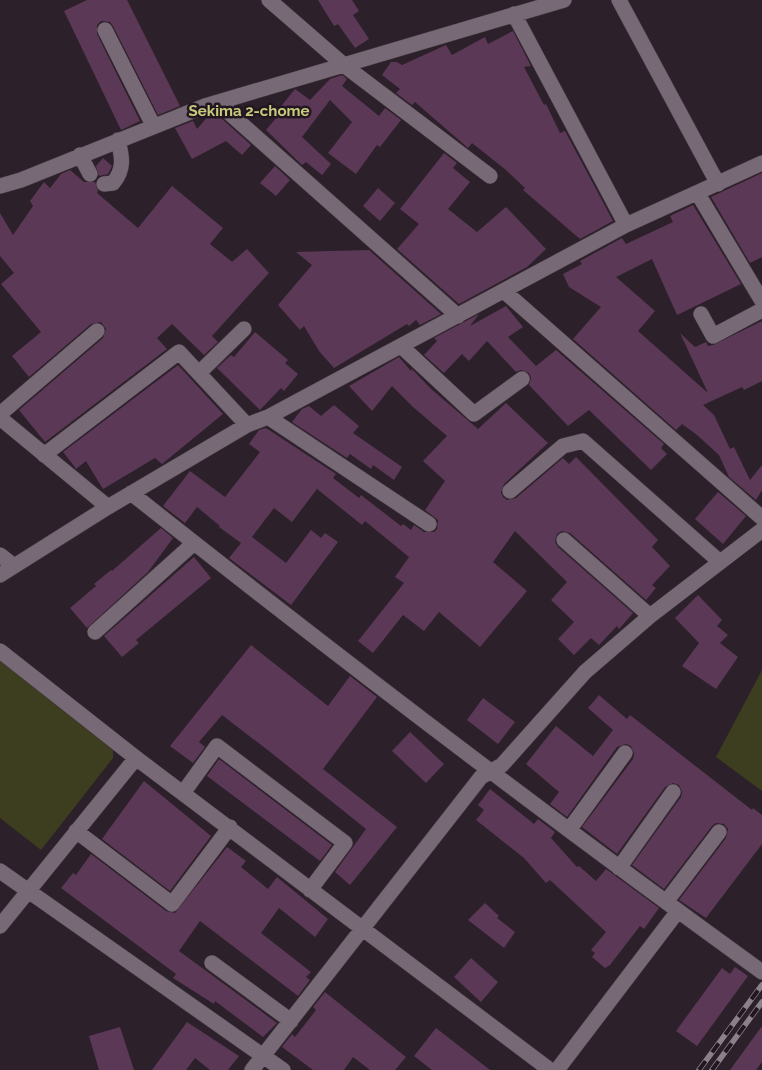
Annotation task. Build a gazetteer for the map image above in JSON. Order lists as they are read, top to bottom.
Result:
{
  "districts": ["Sekima 2-chome"]
}
